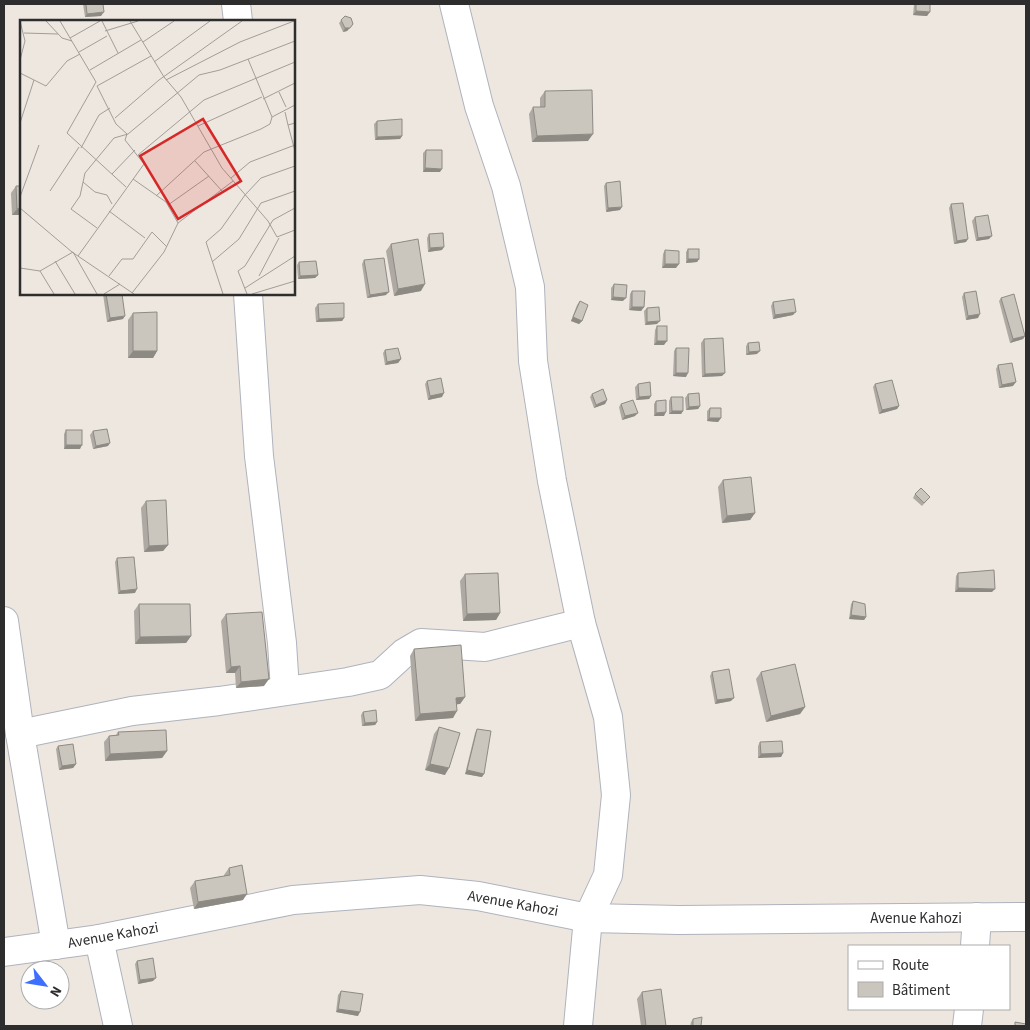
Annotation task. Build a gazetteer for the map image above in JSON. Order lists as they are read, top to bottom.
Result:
{
  "streets": {
    "street": ["Avenue Kahozi"]
  },
  "legend": ["Route", "Bâtiment"],
  "north": "bottom right"
}
